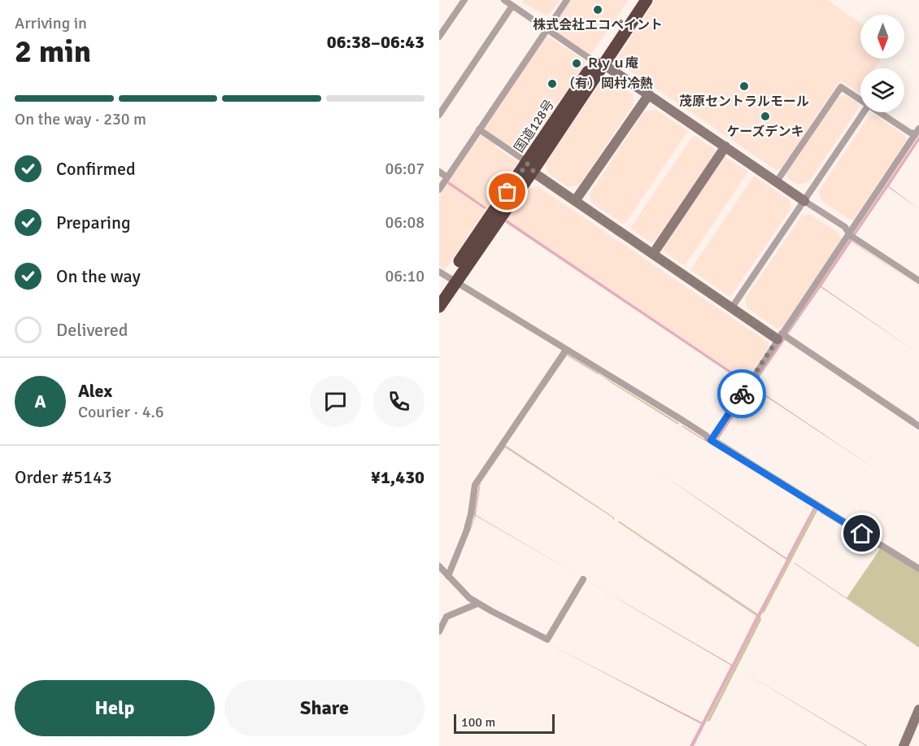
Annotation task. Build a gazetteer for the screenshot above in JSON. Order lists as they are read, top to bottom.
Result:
{
  "streets": {
    "highway": ["国道128号"]
  },
  "places": [
    "株式会社エコペイント",
    "Ｒｙｕ庵",
    "（有）岡村冷熱",
    "茂原セントラルモール",
    "ケーズデンキ"
  ],
  "scale_bar": "100 m",
  "north": "bottom",
  "page": {
    "heading": ["2 min", "Arriving in", "06:38–06:43"],
    "panel": [
      "Alex",
      "Courier · 4.6",
      "Order #5143",
      "¥1,430"
    ],
    "bar": "On the way · 230 m",
    "list": [
      ["Confirmed", "06:07"],
      ["Preparing", "06:08"],
      ["On the way", "06:10"],
      "Delivered"
    ],
    "round": "A",
    "buttons": ["Help", "Share"],
    "scale": "100 m"
  }
}
